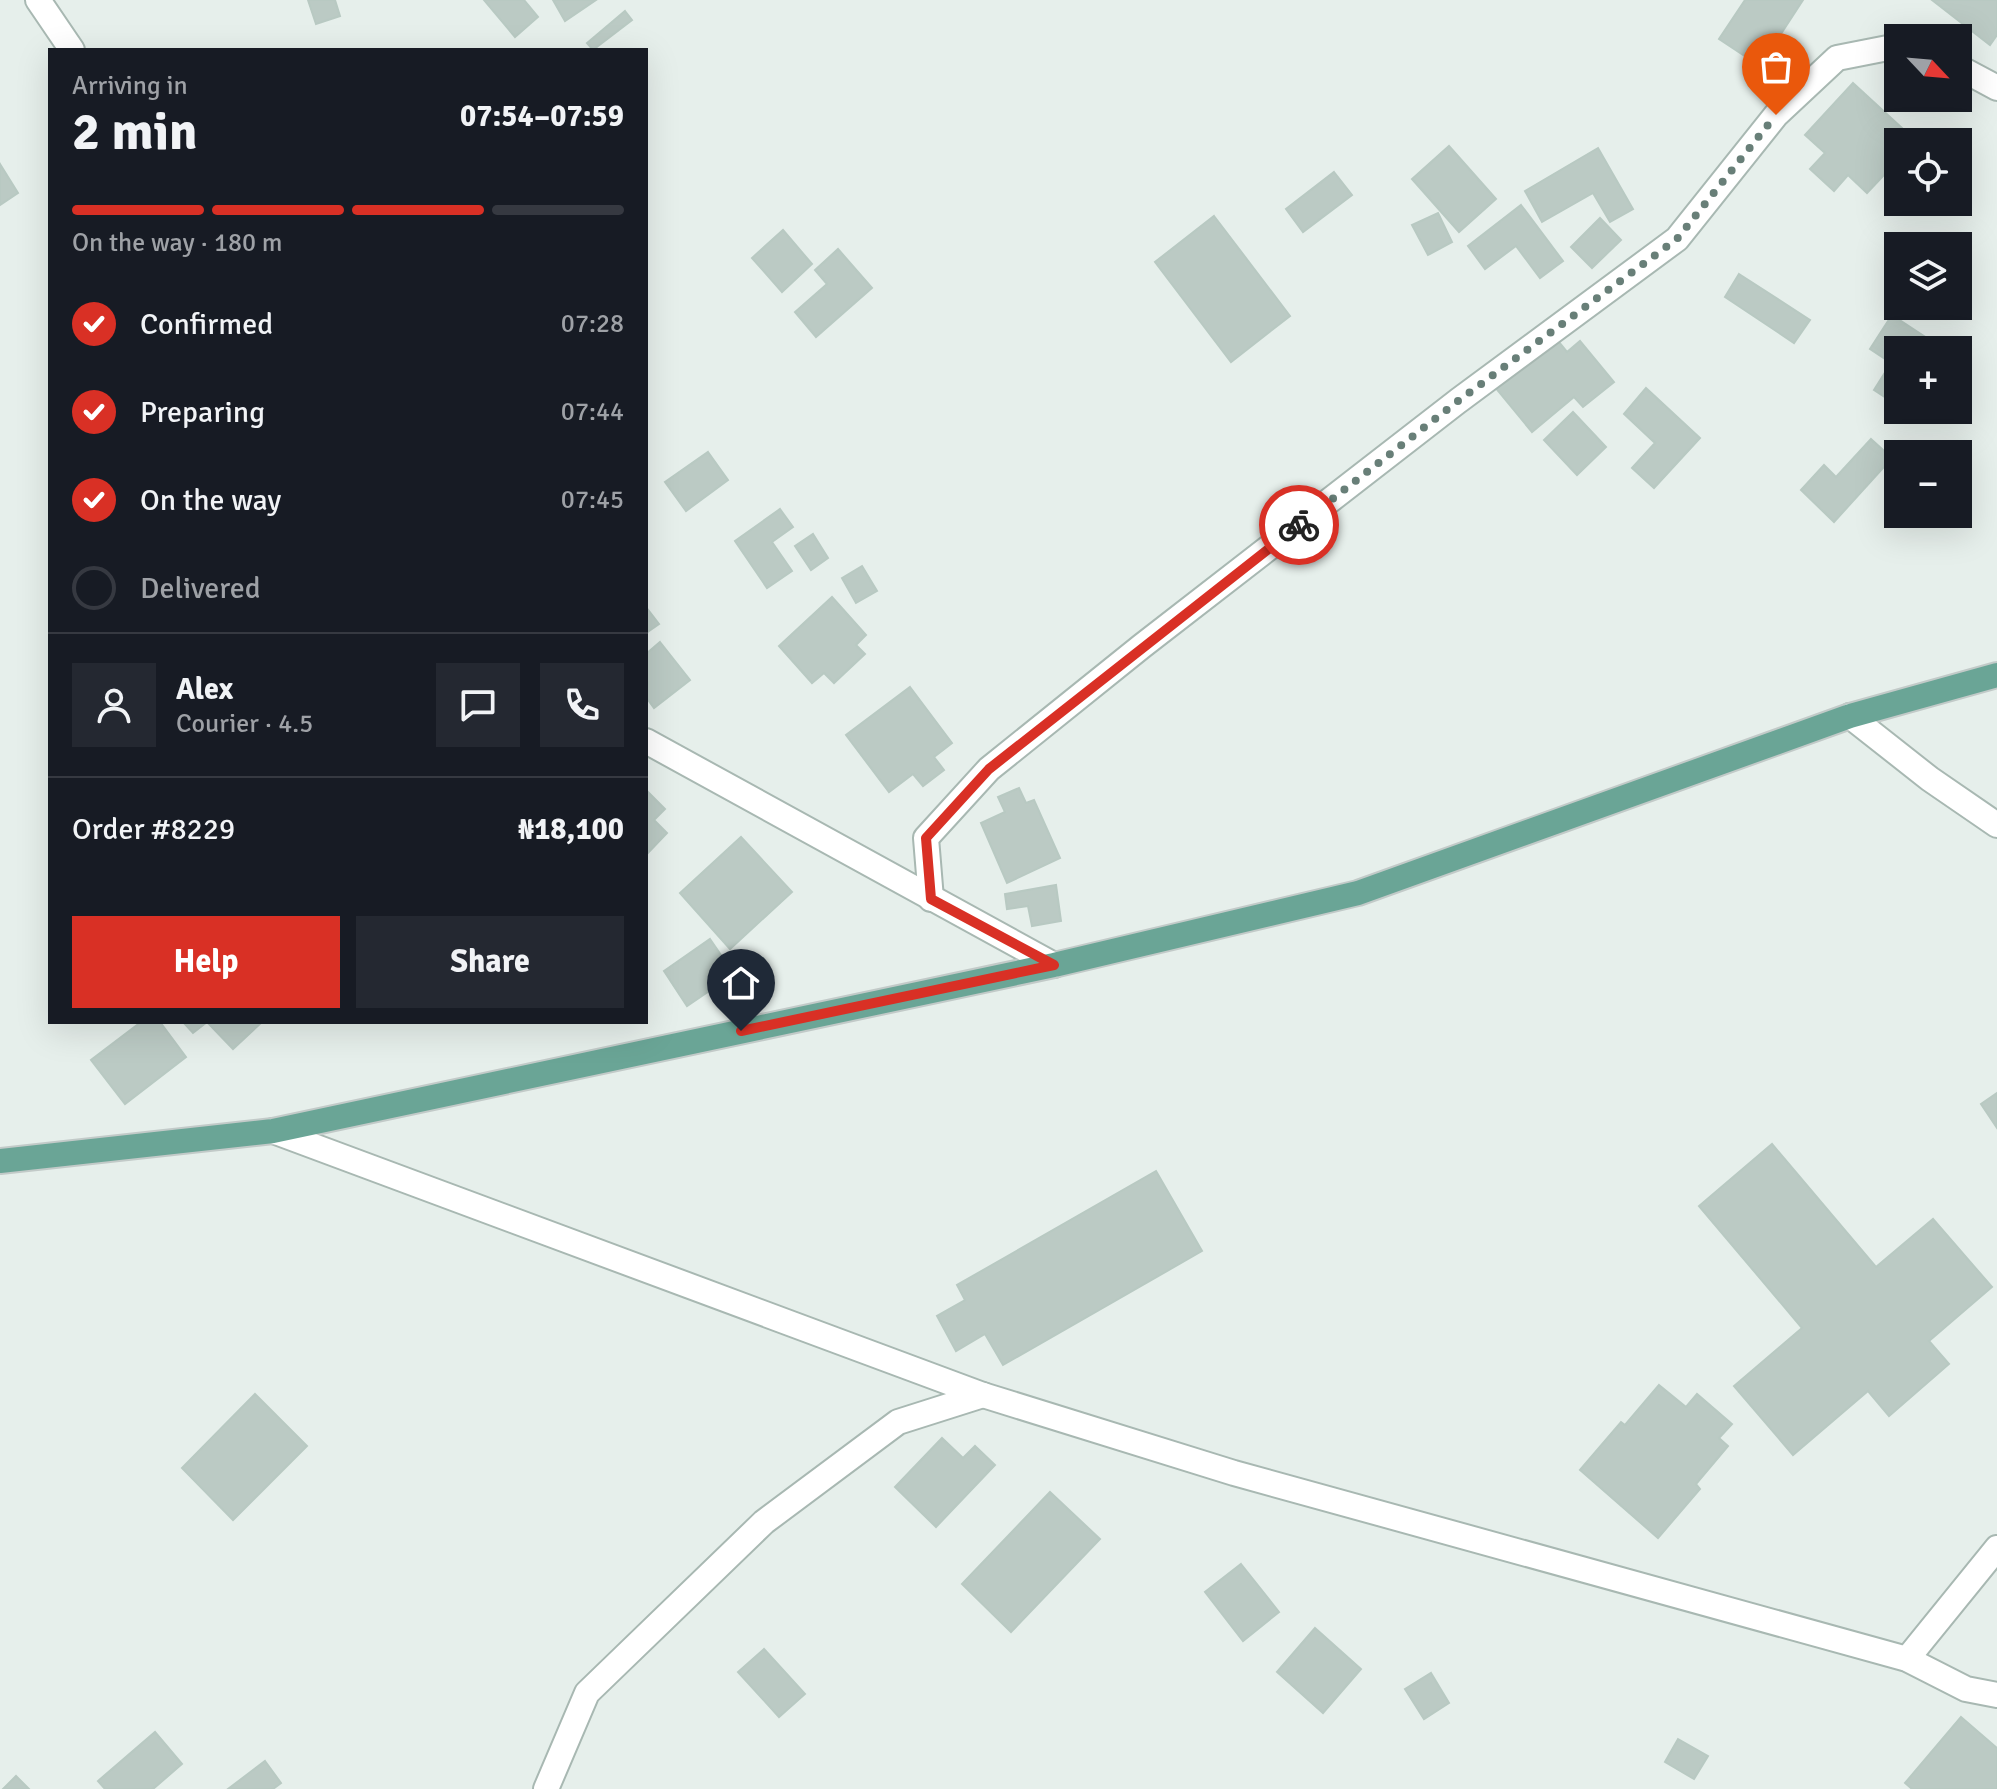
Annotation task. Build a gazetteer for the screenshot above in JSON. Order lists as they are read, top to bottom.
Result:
{
  "north": "bottom right",
  "page": {
    "map_buttons": ["+", "−"],
    "heading": ["2 min", "Arriving in", "07:54–07:59"],
    "panel": [
      "Alex",
      "Courier · 4.5",
      "Order #8229",
      "₦18,100"
    ],
    "bar": "On the way · 180 m",
    "list": [
      ["Confirmed", "07:28"],
      ["Preparing", "07:44"],
      ["On the way", "07:45"],
      "Delivered"
    ],
    "buttons": ["Help", "Share"]
  }
}
